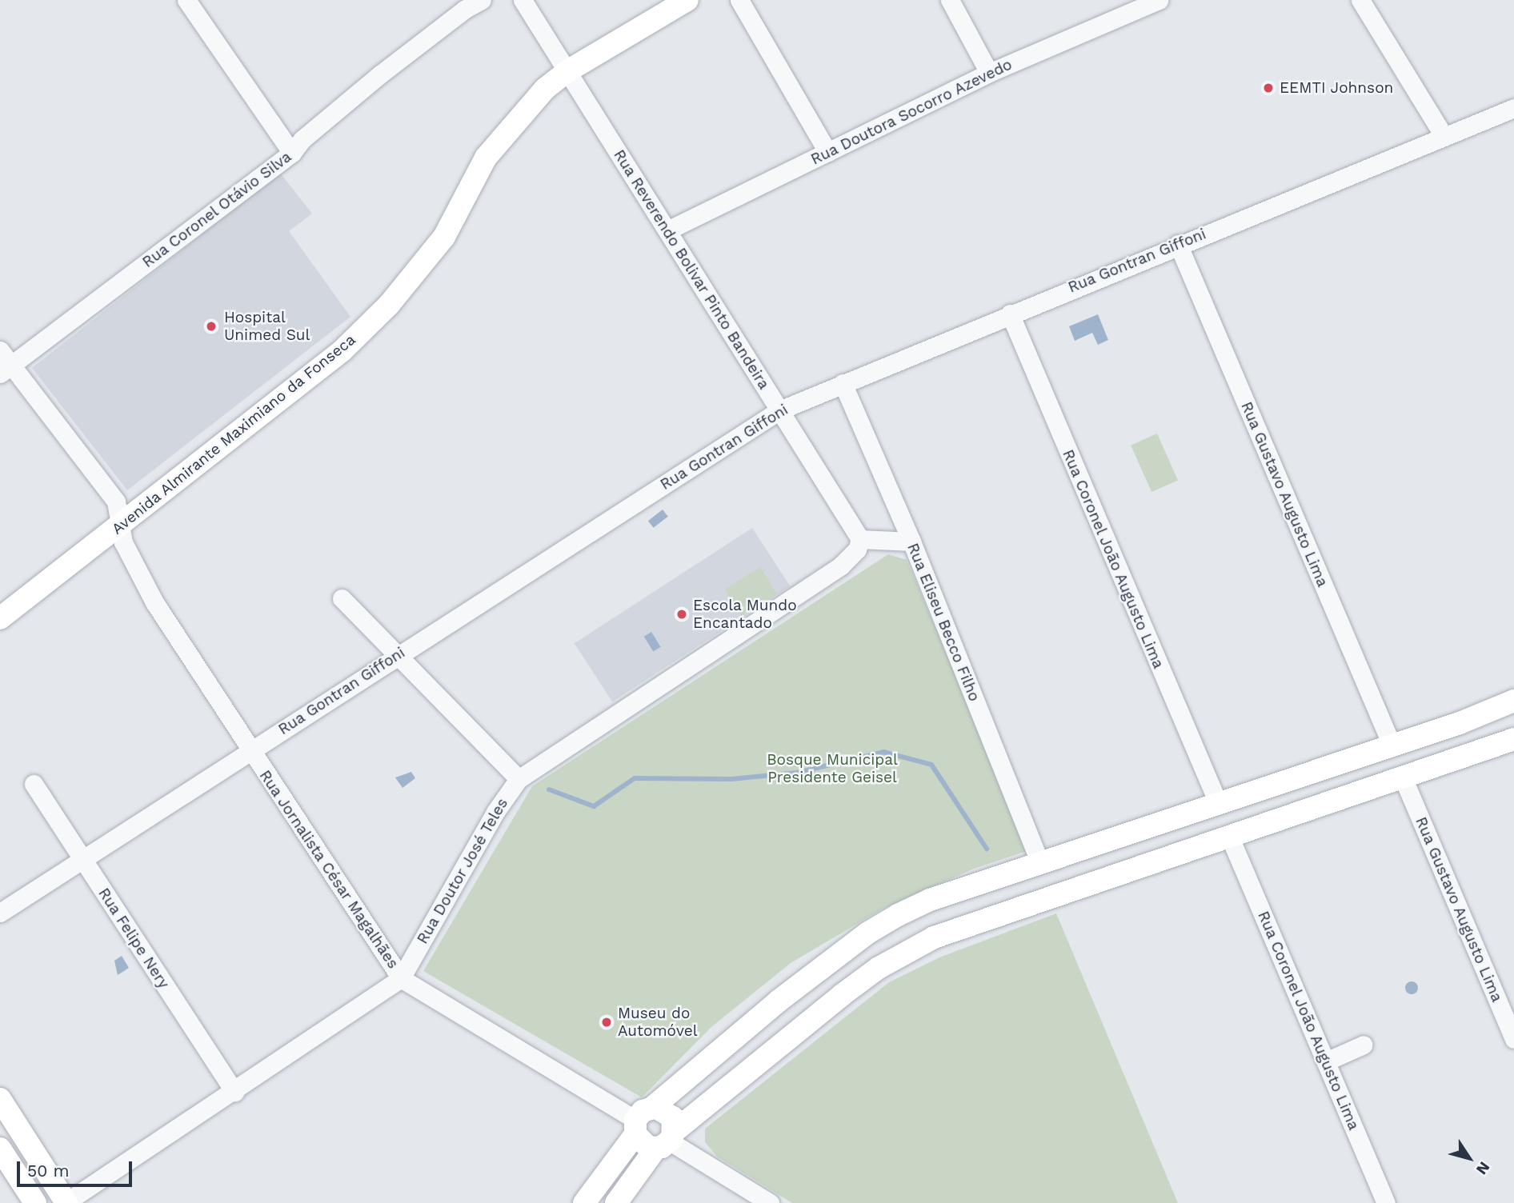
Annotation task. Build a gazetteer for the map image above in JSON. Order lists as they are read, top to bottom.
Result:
{
  "streets": {
    "main road": ["Avenida Almirante Maximiano da Fonseca"],
    "street": [
      "Rua Doutora Socorro Azevedo",
      "Rua Coronel Otávio Silva",
      "Rua Gontran Giffoni",
      "Rua Reverendo Bolivar Pinto Bandeira",
      "Rua Gustavo Augusto Lima",
      "Rua Coronel João Augusto Lima",
      "Rua Eliseu Becco Filho",
      "Rua Jornalista César Magalhães",
      "Rua Doutor José Teles",
      "Rua Felipe Nery"
    ]
  },
  "crossings": [
    ["Rua Doutora Socorro Azevedo", "Rua Reverendo Bolivar Pinto Bandeira"],
    ["Rua Coronel Otávio Silva", "Rua Jornalista César Magalhães"],
    ["Rua Gontran Giffoni", "Rua Reverendo Bolivar Pinto Bandeira"],
    ["Rua Gontran Giffoni", "Rua Gustavo Augusto Lima"],
    ["Rua Gontran Giffoni", "Rua Coronel João Augusto Lima"],
    ["Rua Gontran Giffoni", "Rua Eliseu Becco Filho"],
    ["Rua Gontran Giffoni", "Rua Jornalista César Magalhães"],
    ["Rua Gontran Giffoni", "Rua Felipe Nery"],
    ["Rua Reverendo Bolivar Pinto Bandeira", "Avenida Almirante Maximiano da Fonseca"],
    ["Rua Reverendo Bolivar Pinto Bandeira", "Rua Doutor José Teles"],
    ["Avenida Almirante Maximiano da Fonseca", "Rua Jornalista César Magalhães"],
    ["Rua Jornalista César Magalhães", "Rua Doutor José Teles"],
    ["Rua Doutor José Teles", "Rua Felipe Nery"]
  ],
  "parks": ["Bosque Municipal Presidente Geisel"],
  "places": [
    "EEMTI Johnson",
    "Hospital Unimed Sul",
    "Escola Mundo Encantado",
    "Museu do Automóvel"
  ],
  "scale_bar": "50 m",
  "north": "bottom right"
}
